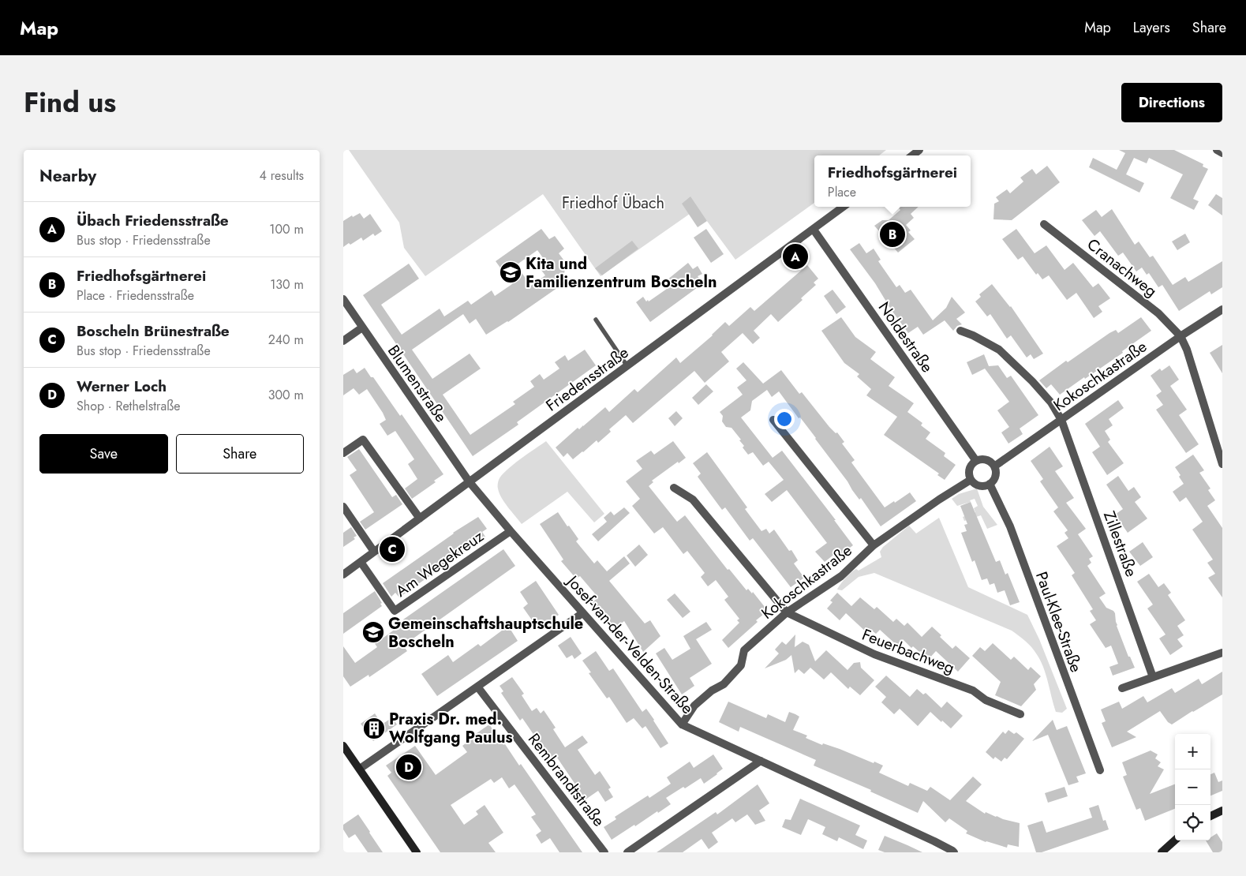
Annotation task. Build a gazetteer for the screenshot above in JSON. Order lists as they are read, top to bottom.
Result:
{
  "streets": {
    "street": [
      "Cranachweg",
      "Noldestraße",
      "Kokoschkastraße",
      "Friedensstraße",
      "Blumenstraße",
      "Zillestraße",
      "Am Wegekreuz",
      "Paul-Klee-Straße",
      "Josef-van-der-Velden-Straße",
      "Feuerbachweg",
      "Rembrandtstraße"
    ]
  },
  "crossings": [
    ["Cranachweg", "Kokoschkastraße"],
    ["Noldestraße", "Kokoschkastraße"],
    ["Noldestraße", "Friedensstraße"],
    ["Noldestraße", "Paul-Klee-Straße"],
    ["Kokoschkastraße", "Zillestraße"],
    ["Kokoschkastraße", "Paul-Klee-Straße"],
    ["Kokoschkastraße", "Josef-van-der-Velden-Straße"],
    ["Kokoschkastraße", "Feuerbachweg"],
    ["Friedensstraße", "Blumenstraße"],
    ["Friedensstraße", "Am Wegekreuz"],
    ["Friedensstraße", "Josef-van-der-Velden-Straße"],
    ["Blumenstraße", "Josef-van-der-Velden-Straße"],
    ["Am Wegekreuz", "Josef-van-der-Velden-Straße"]
  ],
  "parks": ["Friedhof Übach"],
  "places": {
    "school or university": ["Kita und Familienzentrum Boscheln", "Gemeinschaftshauptschule Boscheln"],
    "building": ["Praxis Dr. med. Wolfgang Paulus"]
  },
  "page": {
    "header": "Map",
    "nav": ["Map", "Layers", "Share"],
    "title": "Find us",
    "buttons": [
      "Directions",
      ["Save", "Share"]
    ],
    "heading": ["Nearby", "4 results"],
    "popup": ["Friedhofsgärtnerei", "Place"],
    "list": [
      {
        "mark": "A",
        "name": "Übach Friedensstraße",
        "note": "Bus stop · Friedensstraße",
        "value": "100 m"
      },
      {
        "mark": "B",
        "name": "Friedhofsgärtnerei",
        "note": "Place · Friedensstraße",
        "value": "130 m"
      },
      {
        "mark": "C",
        "name": "Boscheln Brünestraße",
        "note": "Bus stop · Friedensstraße",
        "value": "240 m"
      },
      {
        "mark": "D",
        "name": "Werner Loch",
        "note": "Shop · Rethelstraße",
        "value": "300 m"
      }
    ],
    "pins": [
      "B",
      "A",
      "C",
      "D"
    ],
    "map_buttons": ["+", "−"]
  }
}
